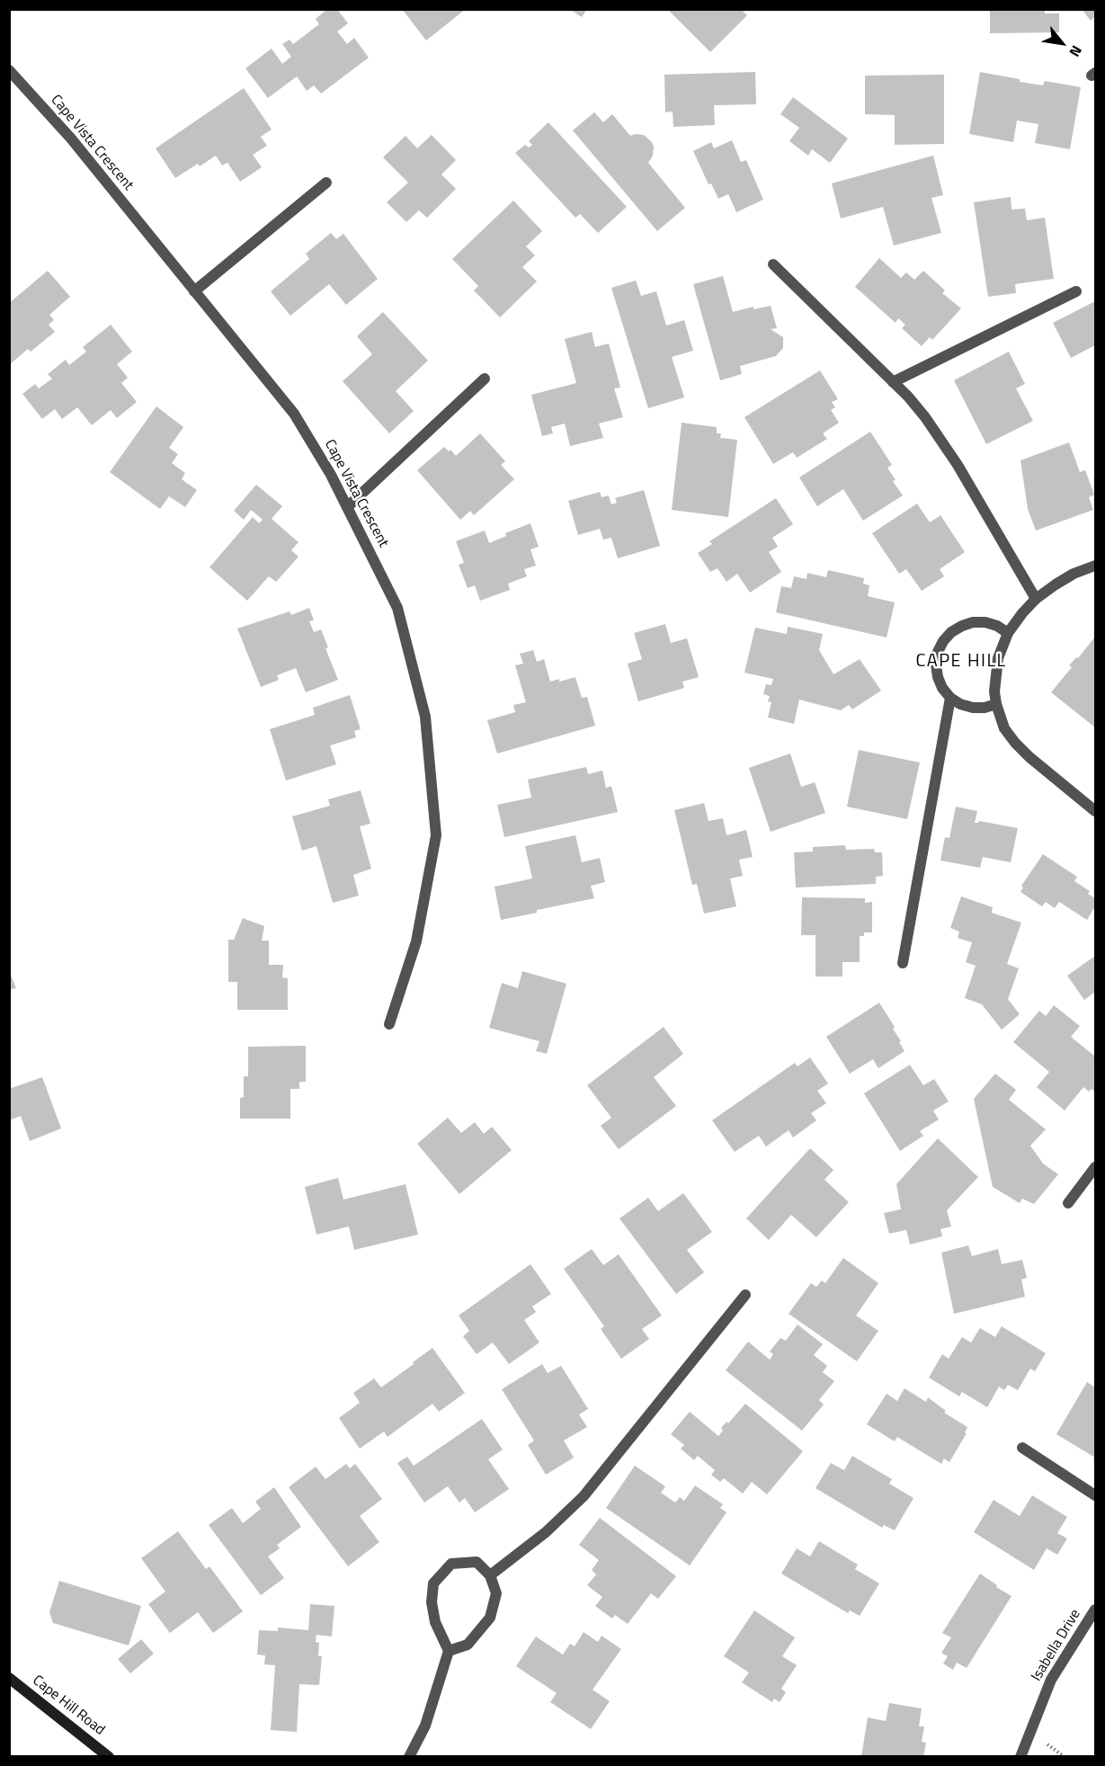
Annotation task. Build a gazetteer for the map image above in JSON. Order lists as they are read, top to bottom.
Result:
{
  "streets": {
    "street": ["Cape Vista Crescent", "Isabella Drive", "Cape Hill Road"]
  },
  "districts": ["CAPE HILL"],
  "north": "bottom right"
}
